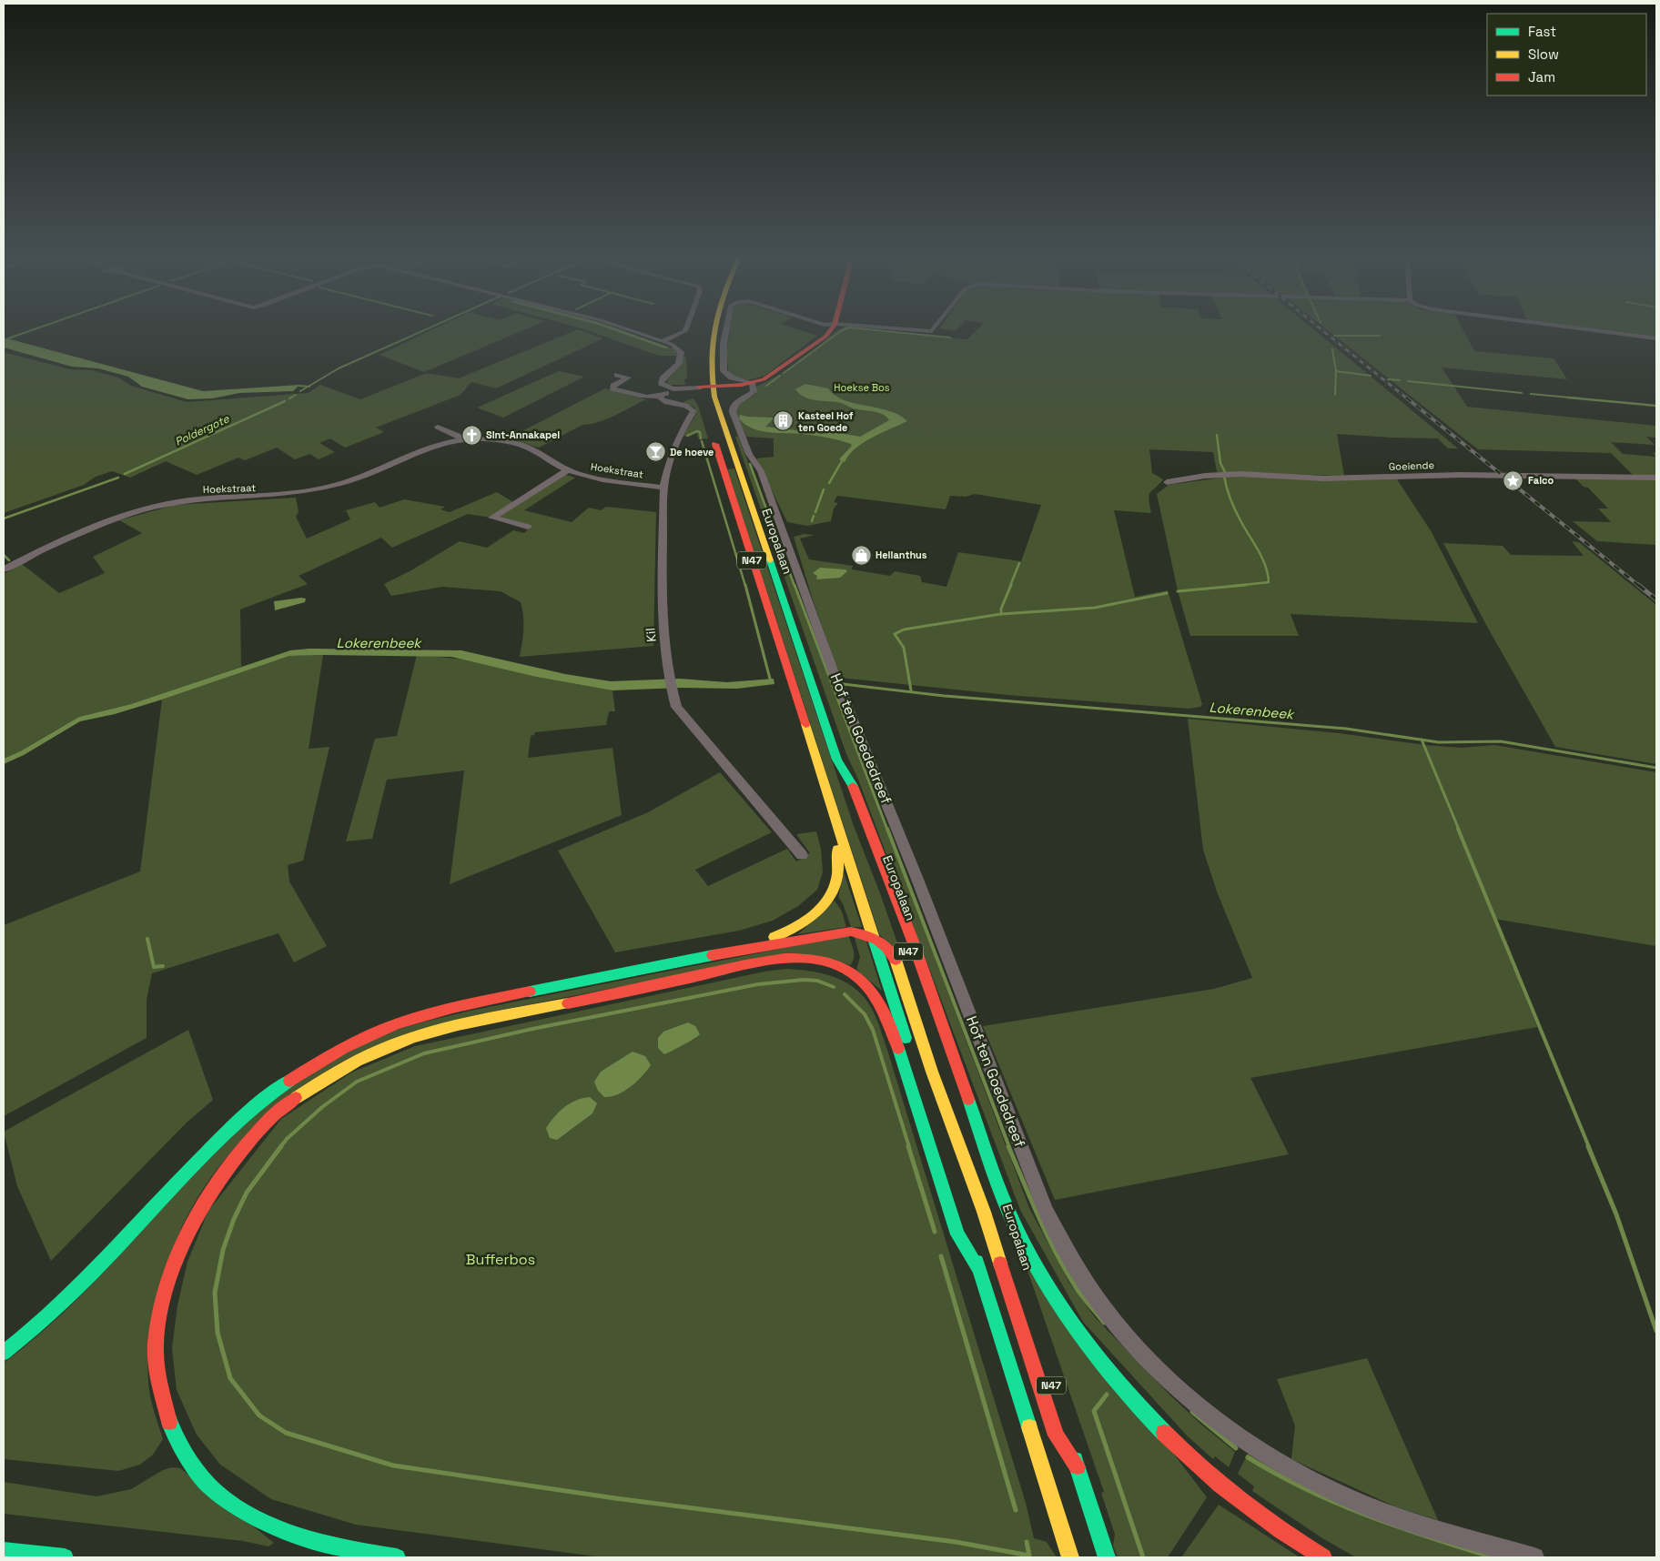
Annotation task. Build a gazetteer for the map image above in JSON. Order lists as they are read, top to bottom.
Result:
{
  "streets": {
    "main road": ["Europalaan", "N47"],
    "street": [
      "Goeiende",
      "Hoekstraat",
      "Kil",
      "Hof ten Goededreef"
    ]
  },
  "crossings": [
    ["Hoekstraat", "Kil"]
  ],
  "water": ["Poldergote", "Lokerenbeek"],
  "parks": ["Hoekse Bos", "Bufferbos"],
  "places": {
    "building": ["Kasteel Hof ten Goede"],
    "church": ["Sint-Annakapel"],
    "bar": ["De hoeve"],
    "place": ["Falco"],
    "shop": ["Helianthus"]
  },
  "legend": ["Fast", "Slow", "Jam"]
}
